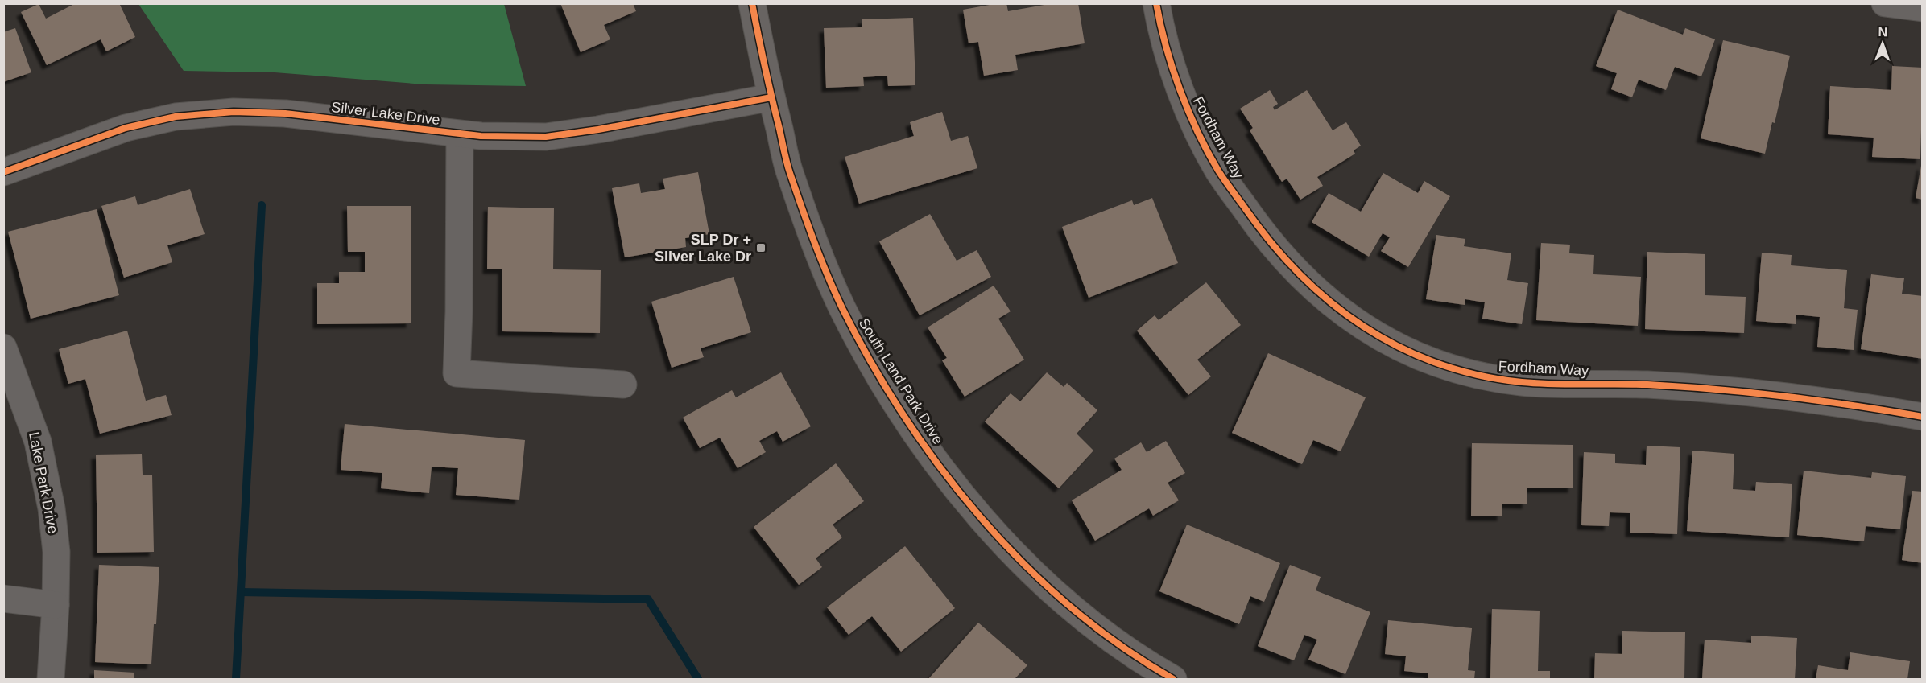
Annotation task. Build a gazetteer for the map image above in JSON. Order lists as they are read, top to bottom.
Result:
{
  "streets": {
    "street": [
      "Silver Lake Drive",
      "Fordham Way",
      "South Land Park Drive",
      "Lake Park Drive"
    ]
  },
  "crossings": [
    ["Silver Lake Drive", "South Land Park Drive"]
  ],
  "places": {
    "transit": ["SLP Dr + Silver Lake Dr"]
  },
  "north": "top"
}
